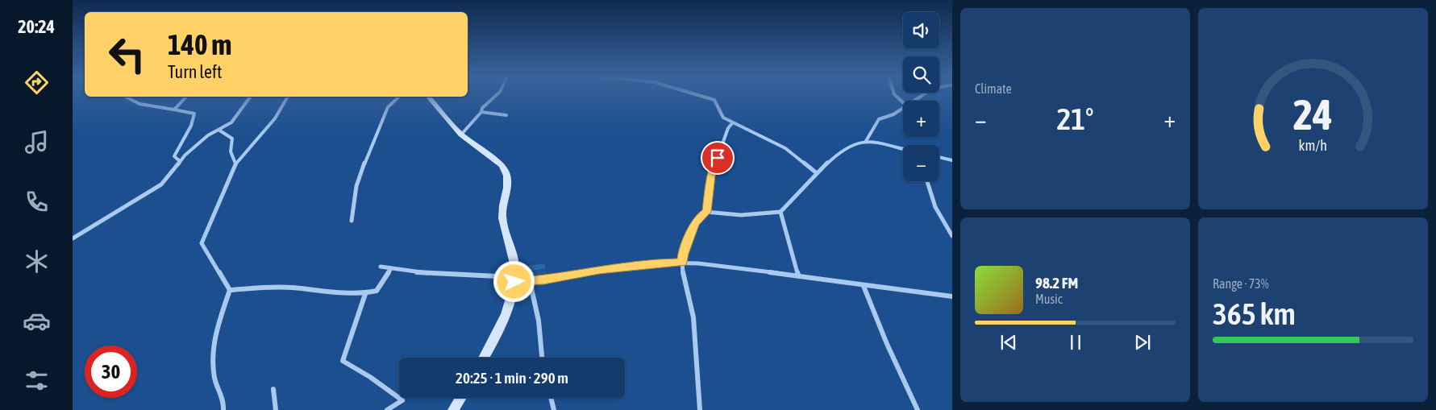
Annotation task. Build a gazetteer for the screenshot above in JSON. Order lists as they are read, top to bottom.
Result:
{
  "page": {
    "tabs": "20:24",
    "tile": [
      "Climate",
      ["Range · 73%", "365 km"]
    ],
    "map_buttons": ["+", "−"],
    "turn": ["140 m", "Turn left"],
    "heat": ["−", "21°", "+"],
    "song": ["98.2 FM", "Music"],
    "limit": "30",
    "trip": "20:25 · 1 min · 290 m",
    "gauge": ["24", "km/h"]
  }
}
